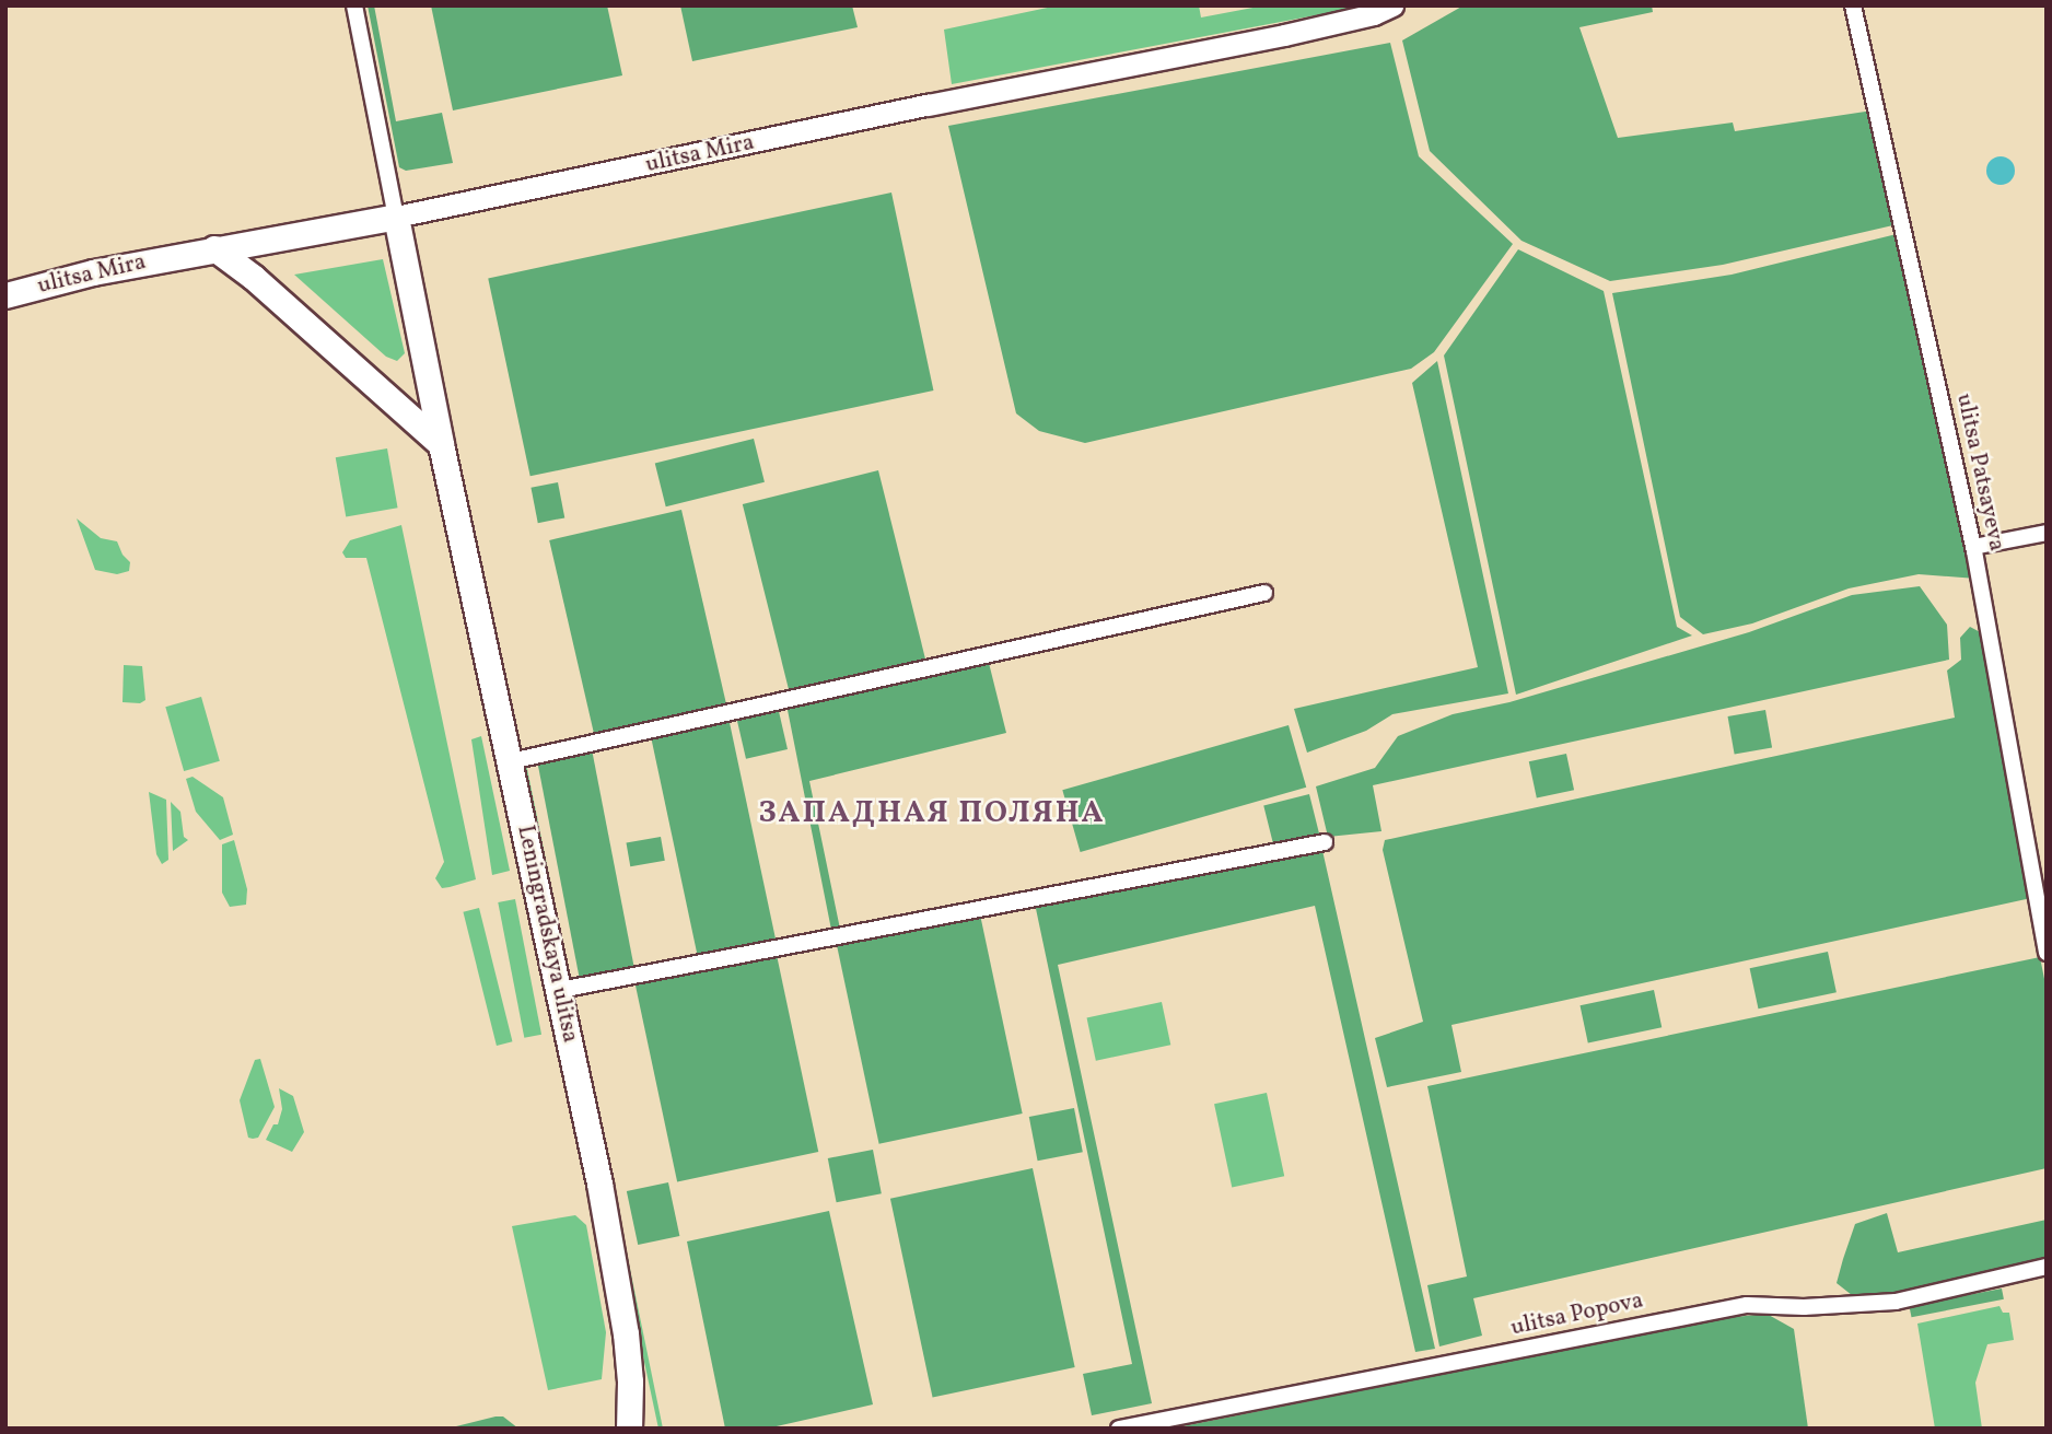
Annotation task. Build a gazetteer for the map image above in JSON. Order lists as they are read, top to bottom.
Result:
{
  "streets": {
    "main road": ["ulitsa Mira", "Leningradskaya ulitsa"],
    "street": ["ulitsa Patsayeva", "ulitsa Popova"]
  },
  "crossings": [
    ["ulitsa Mira", "Leningradskaya ulitsa"]
  ],
  "districts": ["ЗАПАДНАЯ ПОЛЯНА"]
}
